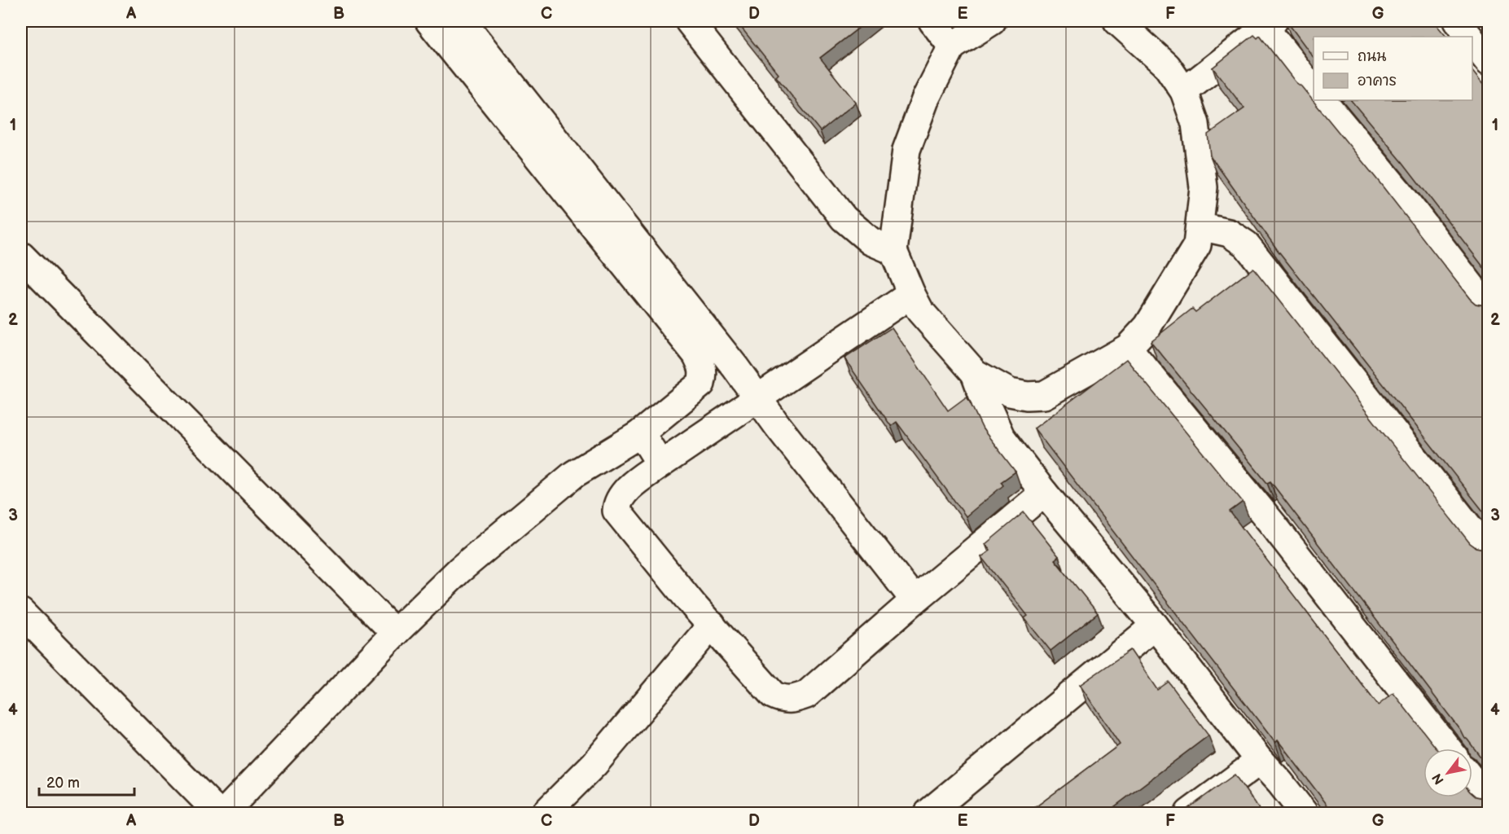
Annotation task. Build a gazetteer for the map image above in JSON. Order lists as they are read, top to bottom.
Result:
{
  "legend": ["ถนน", "อาคาร"],
  "scale_bar": "20 m",
  "north": "bottom left",
  "grid": {
    "columns": [
      "A",
      "B",
      "C",
      "D",
      "E",
      "F",
      "G"
    ],
    "rows": [
      "1",
      "2",
      "3",
      "4"
    ]
  }
}
